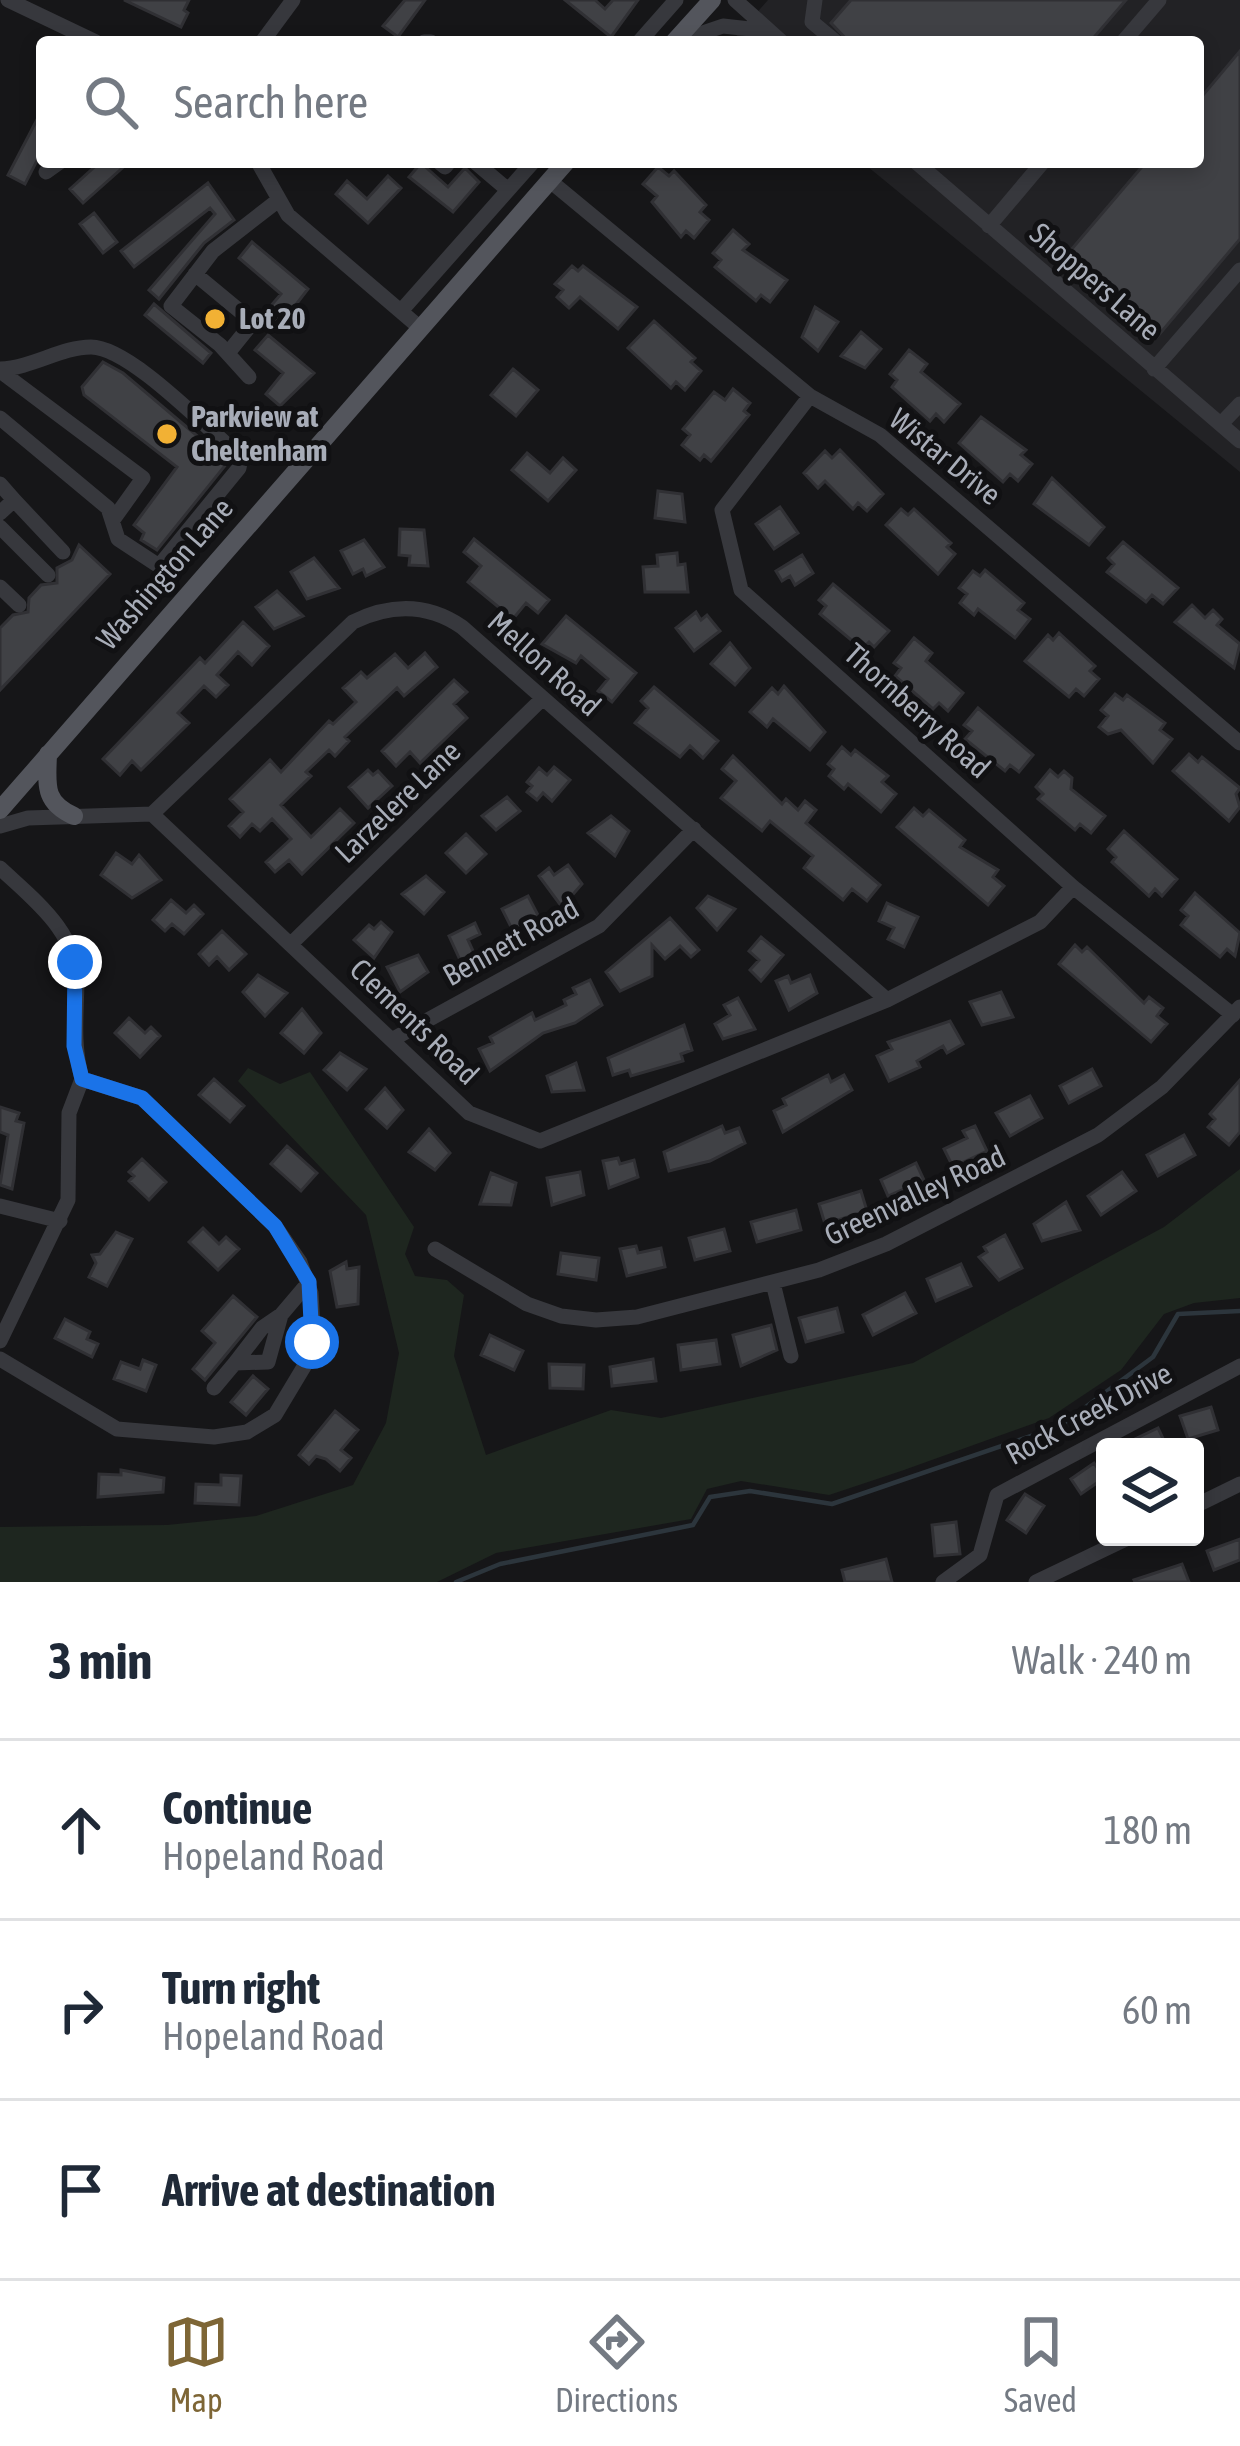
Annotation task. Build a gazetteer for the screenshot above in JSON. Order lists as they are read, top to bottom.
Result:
{
  "streets": {
    "main road": ["Washington Lane"],
    "street": [
      "Shoppers Lane",
      "Wistar Drive",
      "Mellon Road",
      "Thornberry Road",
      "Larzelere Lane",
      "Bennett Road",
      "Clements Road",
      "Greenvalley Road",
      "Rock Creek Drive"
    ]
  },
  "crossings": [
    ["Wistar Drive", "Washington Lane"],
    ["Wistar Drive", "Thornberry Road"],
    ["Mellon Road", "Larzelere Lane"],
    ["Mellon Road", "Bennett Road"],
    ["Mellon Road", "Clements Road"],
    ["Thornberry Road", "Clements Road"],
    ["Thornberry Road", "Greenvalley Road"],
    ["Larzelere Lane", "Clements Road"],
    ["Bennett Road", "Clements Road"]
  ],
  "places": ["Lot 20", "Parkview at Cheltenham"],
  "page": {
    "search": "Search here",
    "heading": ["3 min", "Walk · 240 m"],
    "list": [
      ["Continue", "Hopeland Road", "180 m"],
      ["Turn right", "Hopeland Road", "60 m"],
      "Arrive at destination"
    ],
    "nav": ["Map", "Directions", "Saved"]
  }
}
